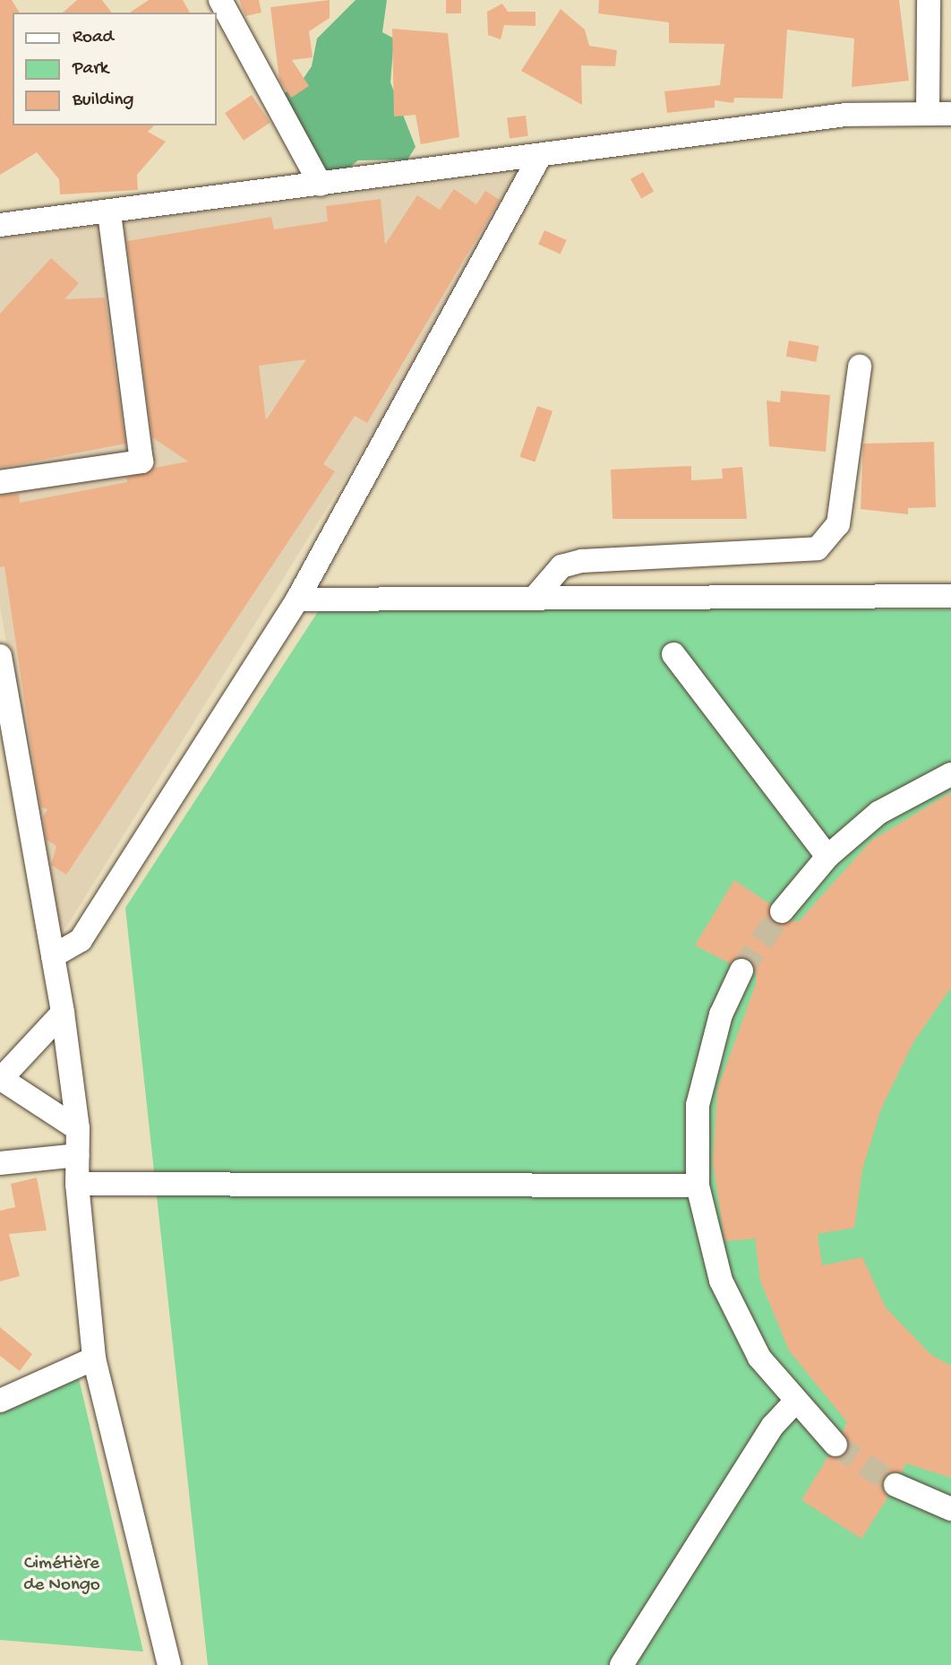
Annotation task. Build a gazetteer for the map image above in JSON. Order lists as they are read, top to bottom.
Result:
{
  "parks": ["Cimétière de Nongo"],
  "legend": ["Road", "Park", "Building"]
}
